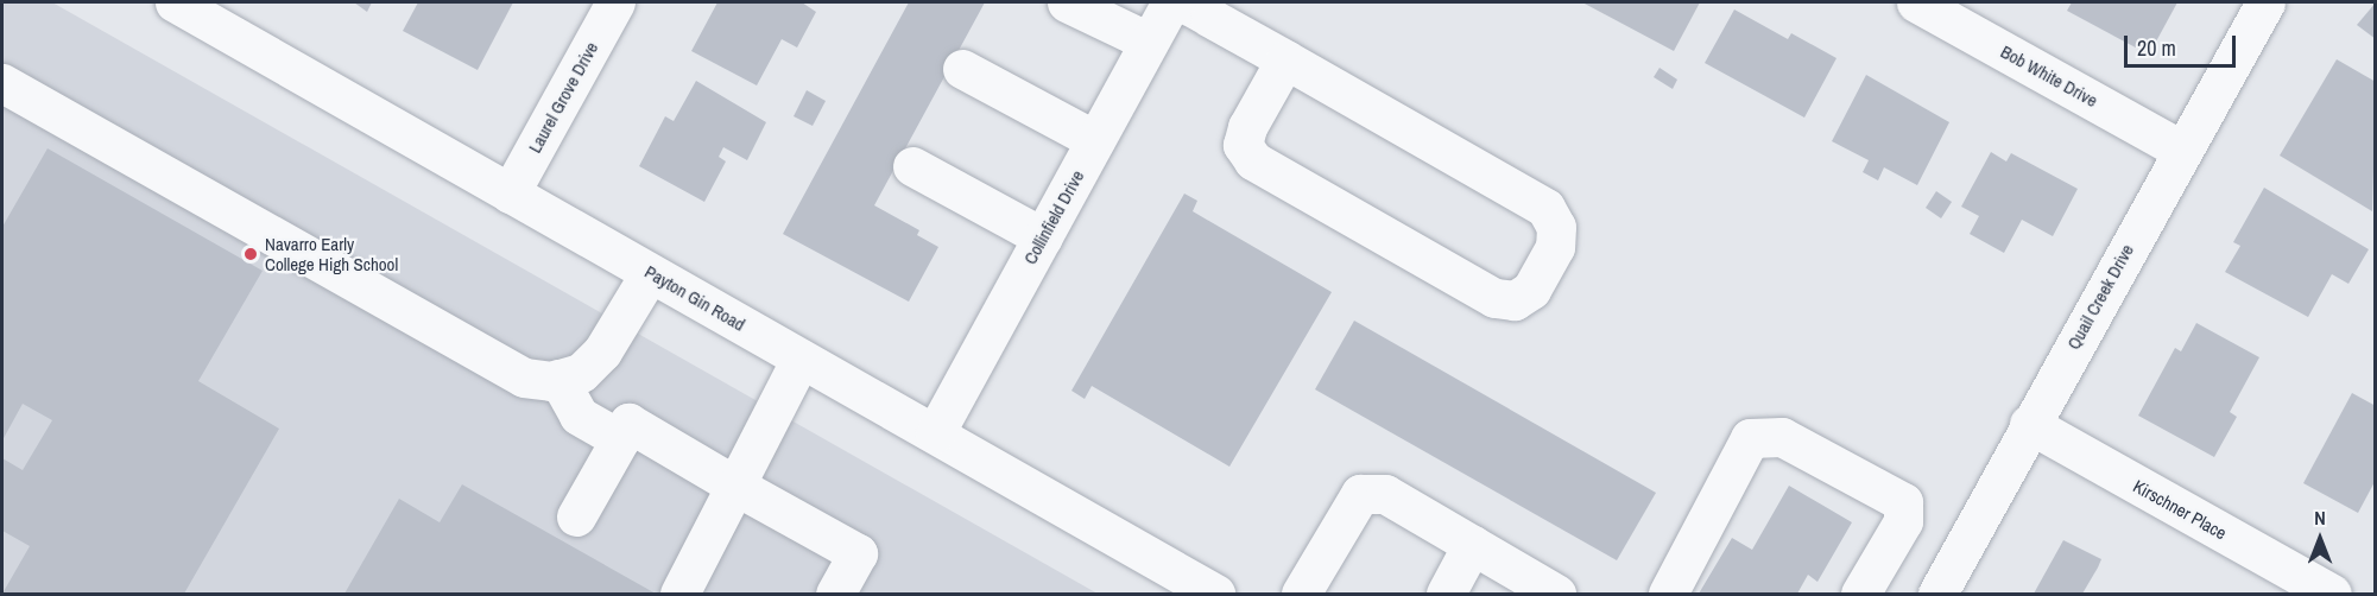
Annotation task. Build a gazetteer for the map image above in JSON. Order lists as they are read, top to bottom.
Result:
{
  "streets": {
    "street": [
      "Bob White Drive",
      "Laurel Grove Drive",
      "Collinfield Drive",
      "Quail Creek Drive",
      "Payton Gin Road",
      "Kirschner Place"
    ]
  },
  "crossings": [
    ["Bob White Drive", "Quail Creek Drive"],
    ["Laurel Grove Drive", "Payton Gin Road"],
    ["Collinfield Drive", "Payton Gin Road"],
    ["Quail Creek Drive", "Kirschner Place"]
  ],
  "places": ["Navarro Early College High School"],
  "scale_bar": "20 m",
  "north": "top"
}
